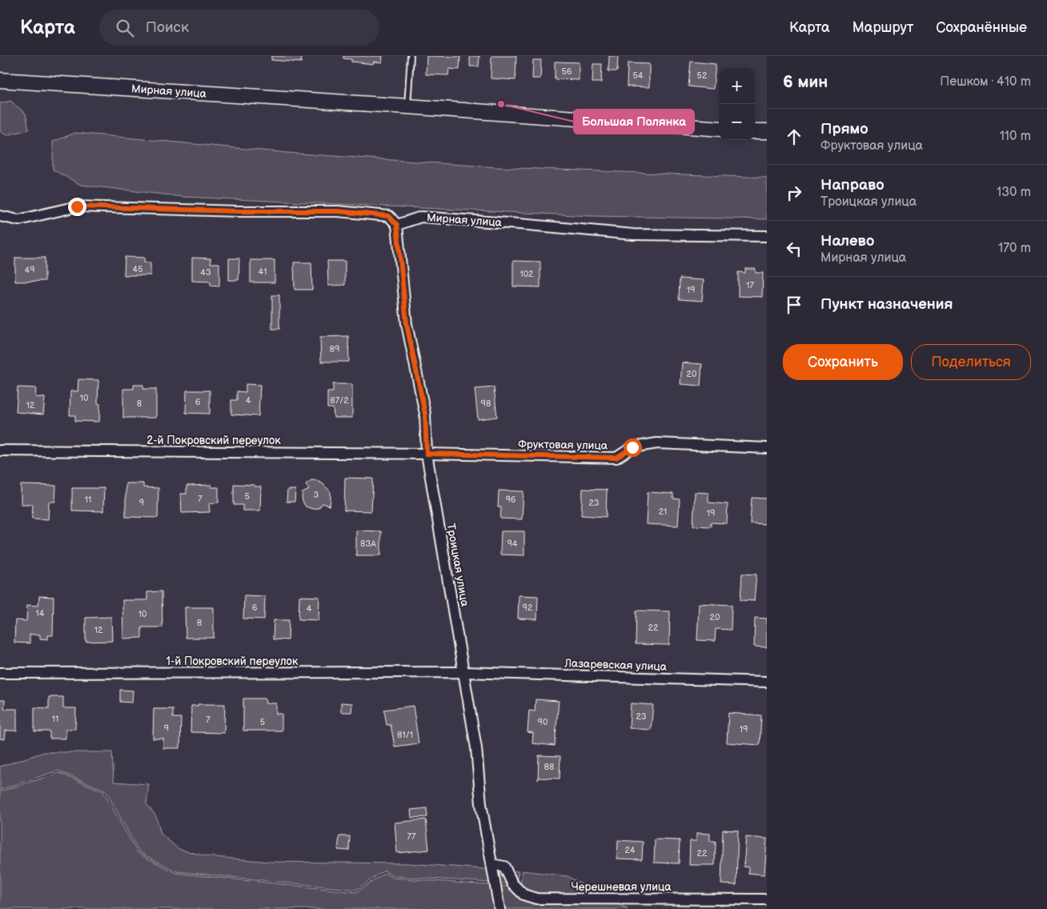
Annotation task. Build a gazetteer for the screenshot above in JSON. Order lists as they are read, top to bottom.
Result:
{
  "streets": {
    "street": [
      "Мирная улица",
      "2-й Покровский переулок",
      "Фруктовая улица",
      "Троицкая улица",
      "1-й Покровский переулок",
      "Лазаревская улица",
      "Черешневая улица"
    ]
  },
  "crossings": [
    ["Мирная улица", "Троицкая улица"],
    ["2-й Покровский переулок", "Фруктовая улица"],
    ["2-й Покровский переулок", "Троицкая улица"],
    ["Фруктовая улица", "Троицкая улица"],
    ["Троицкая улица", "1-й Покровский переулок"],
    ["Троицкая улица", "Лазаревская улица"],
    ["Троицкая улица", "Черешневая улица"],
    ["1-й Покровский переулок", "Лазаревская улица"]
  ],
  "places": ["Большая Полянка"],
  "house_numbers": [
    "56",
    "54",
    "52",
    "45",
    "49",
    "41",
    "43",
    "102",
    "17",
    "19",
    "89",
    "20",
    "10",
    "4",
    "87/2",
    "6",
    "8",
    "98",
    "12",
    "3",
    "5",
    "7",
    "11",
    "96",
    "9",
    "23",
    "21",
    "19",
    "83А",
    "94",
    "6",
    "92",
    "4",
    "14",
    "10",
    "20",
    "8",
    "22",
    "12",
    "23",
    "11",
    "7",
    "5",
    "90",
    "9",
    "19",
    "81/1",
    "88",
    "77",
    "24",
    "22"
  ],
  "page": {
    "header": "Карта",
    "search": "Поиск",
    "nav": ["Карта", "Маршрут", "Сохранённые"],
    "heading": ["6 мин", "Пешком · 410 m"],
    "map_buttons": ["+", "−"],
    "list": [
      ["Прямо", "Фруктовая улица", "110 m"],
      ["Направо", "Троицкая улица", "130 m"],
      ["Налево", "Мирная улица", "170 m"],
      "Пункт назначения"
    ],
    "buttons": ["Сохранить", "Поделиться"]
  }
}
